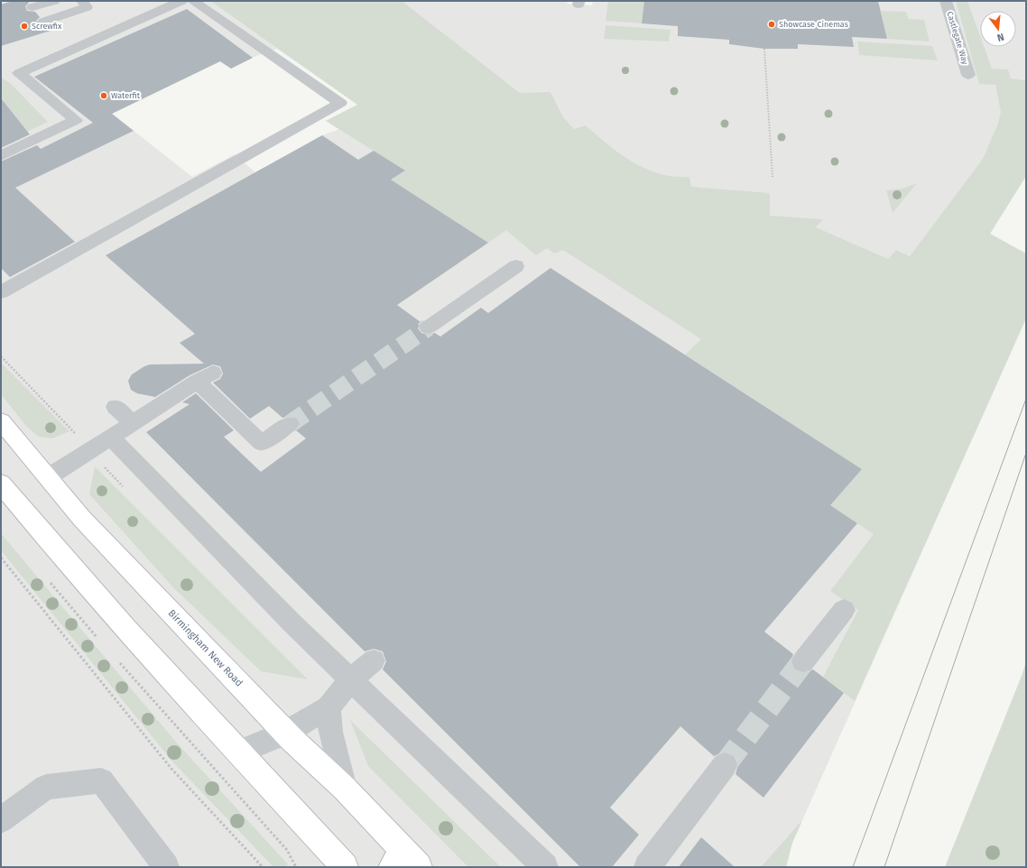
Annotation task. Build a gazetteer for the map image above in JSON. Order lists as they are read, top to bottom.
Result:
{
  "streets": {
    "highway": ["Birmingham New Road"],
    "street": ["Castlegate Way"]
  },
  "places": ["Showcase Cinemas", "Screwfix", "Waterfit"],
  "north": "bottom"
}
